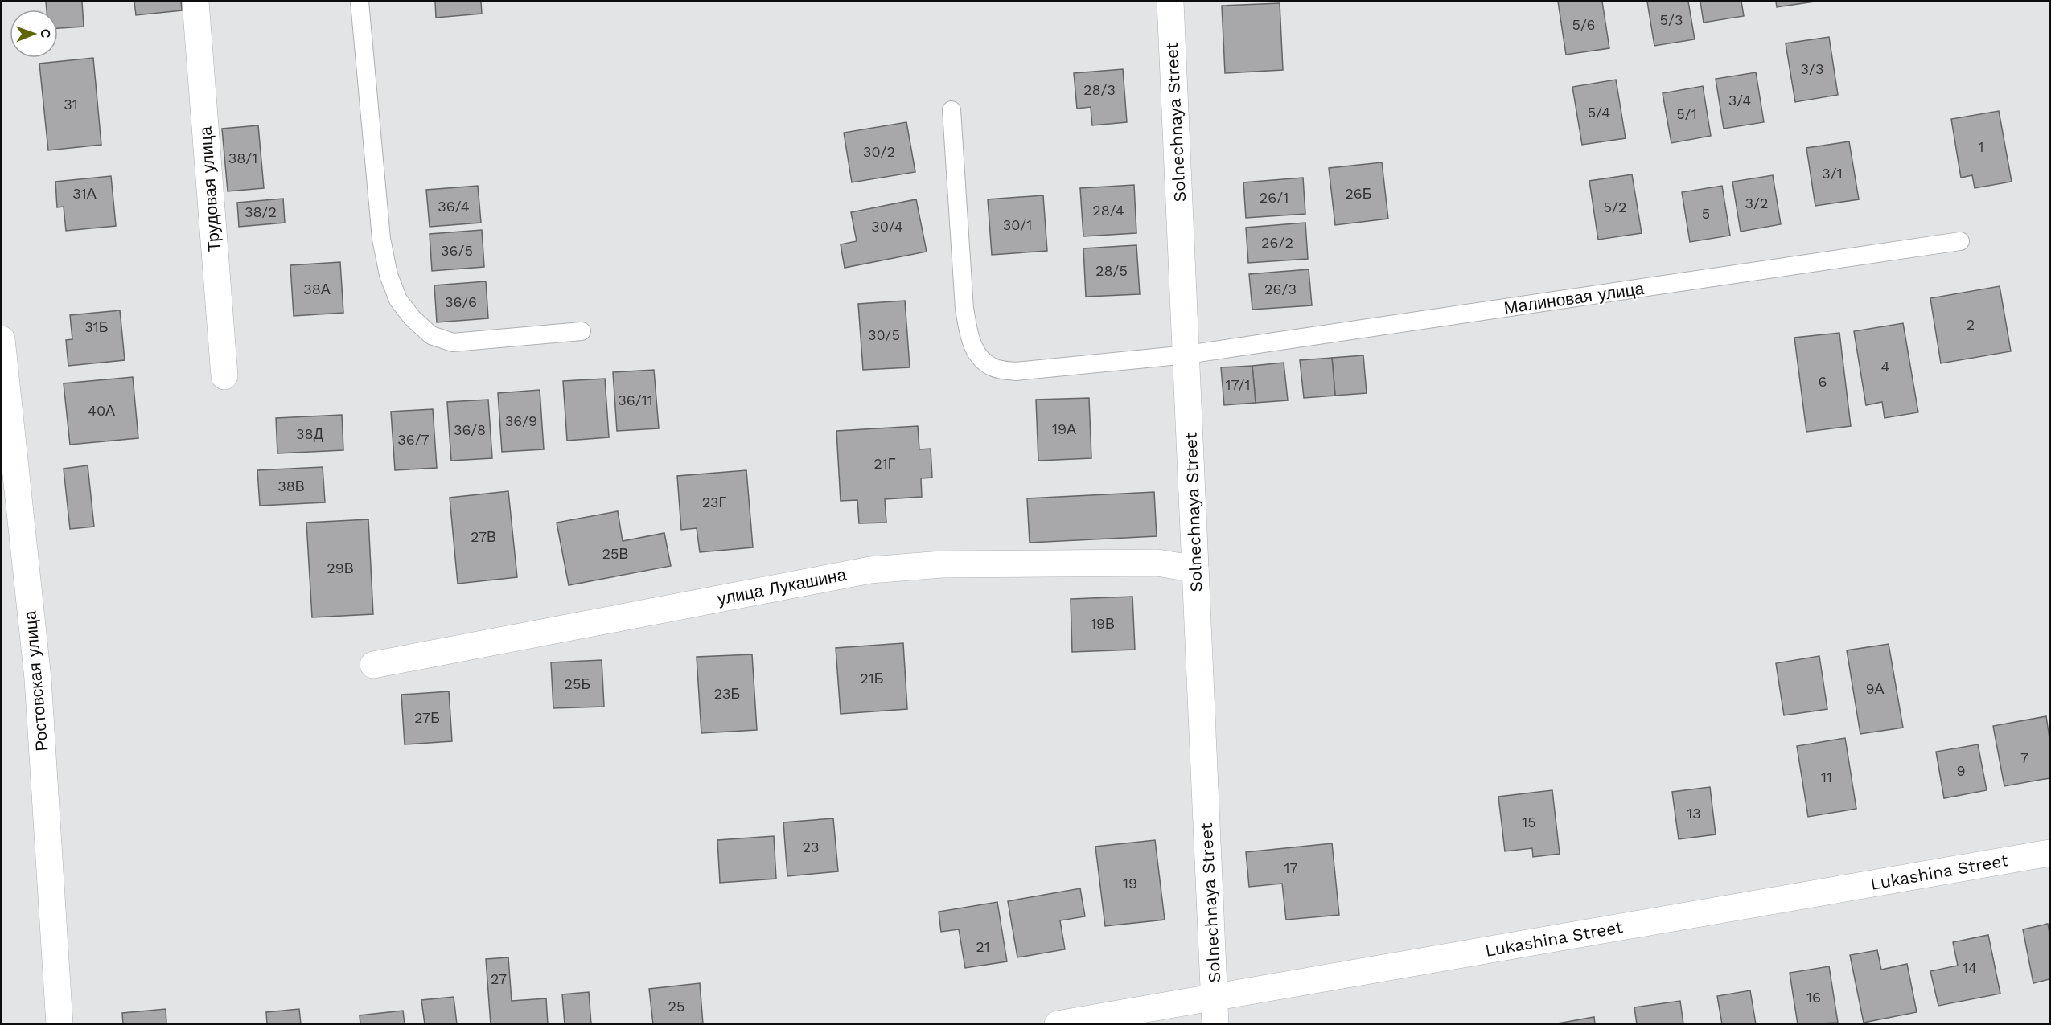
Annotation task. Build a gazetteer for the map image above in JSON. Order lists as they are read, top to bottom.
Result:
{
  "streets": {
    "street": [
      "Solnechnaya Street",
      "Трудовая улица",
      "улица Лукашина",
      "Ростовская улица",
      "Lukashina Street"
    ],
    "lane": ["Малиновая улица"]
  },
  "crossings": [
    ["Solnechnaya Street", "Малиновая улица"],
    ["Solnechnaya Street", "улица Лукашина"],
    ["Solnechnaya Street", "Lukashina Street"]
  ],
  "house_numbers": [
    "5/3",
    "5/6",
    "3/3",
    "28/3",
    "3/4",
    "31",
    "5/4",
    "5/1",
    "1",
    "30/2",
    "38/1",
    "3/1",
    "31А",
    "26Б",
    "26/1",
    "3/2",
    "36/4",
    "5/2",
    "28/4",
    "38/2",
    "5",
    "30/1",
    "30/4",
    "26/2",
    "36/5",
    "28/5",
    "38А",
    "26/3",
    "36/6",
    "2",
    "31Б",
    "30/5",
    "4",
    "6",
    "17/1",
    "36/11",
    "40А",
    "36/9",
    "19А",
    "36/8",
    "38Д",
    "36/7",
    "21Г",
    "38В",
    "23Г",
    "27В",
    "25В",
    "29В",
    "19В",
    "21Б",
    "25Б",
    "9А",
    "23Б",
    "27Б",
    "7",
    "9",
    "11",
    "13",
    "15",
    "23",
    "17",
    "19",
    "21",
    "14",
    "27",
    "16",
    "25"
  ],
  "north": "right"
}
